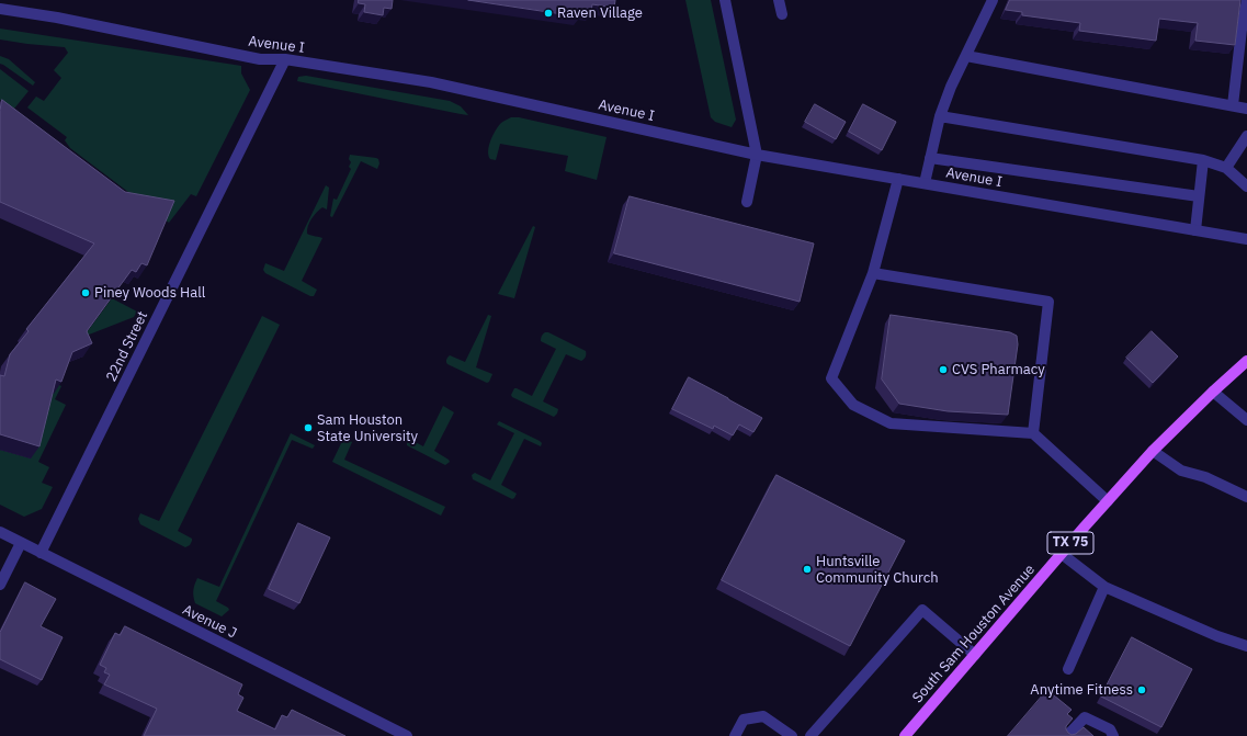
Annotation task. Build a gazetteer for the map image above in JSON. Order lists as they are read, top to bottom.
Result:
{
  "streets": {
    "main road": ["TX 75", "South Sam Houston Avenue"],
    "street": ["Avenue I", "22nd Street", "Avenue J"]
  },
  "crossings": [
    ["Avenue I", "22nd Street"],
    ["22nd Street", "Avenue J"]
  ],
  "places": [
    "Raven Village",
    "Piney Woods Hall",
    "CVS Pharmacy",
    "Sam Houston State University",
    "Huntsville Community Church",
    "Anytime Fitness"
  ]
}
